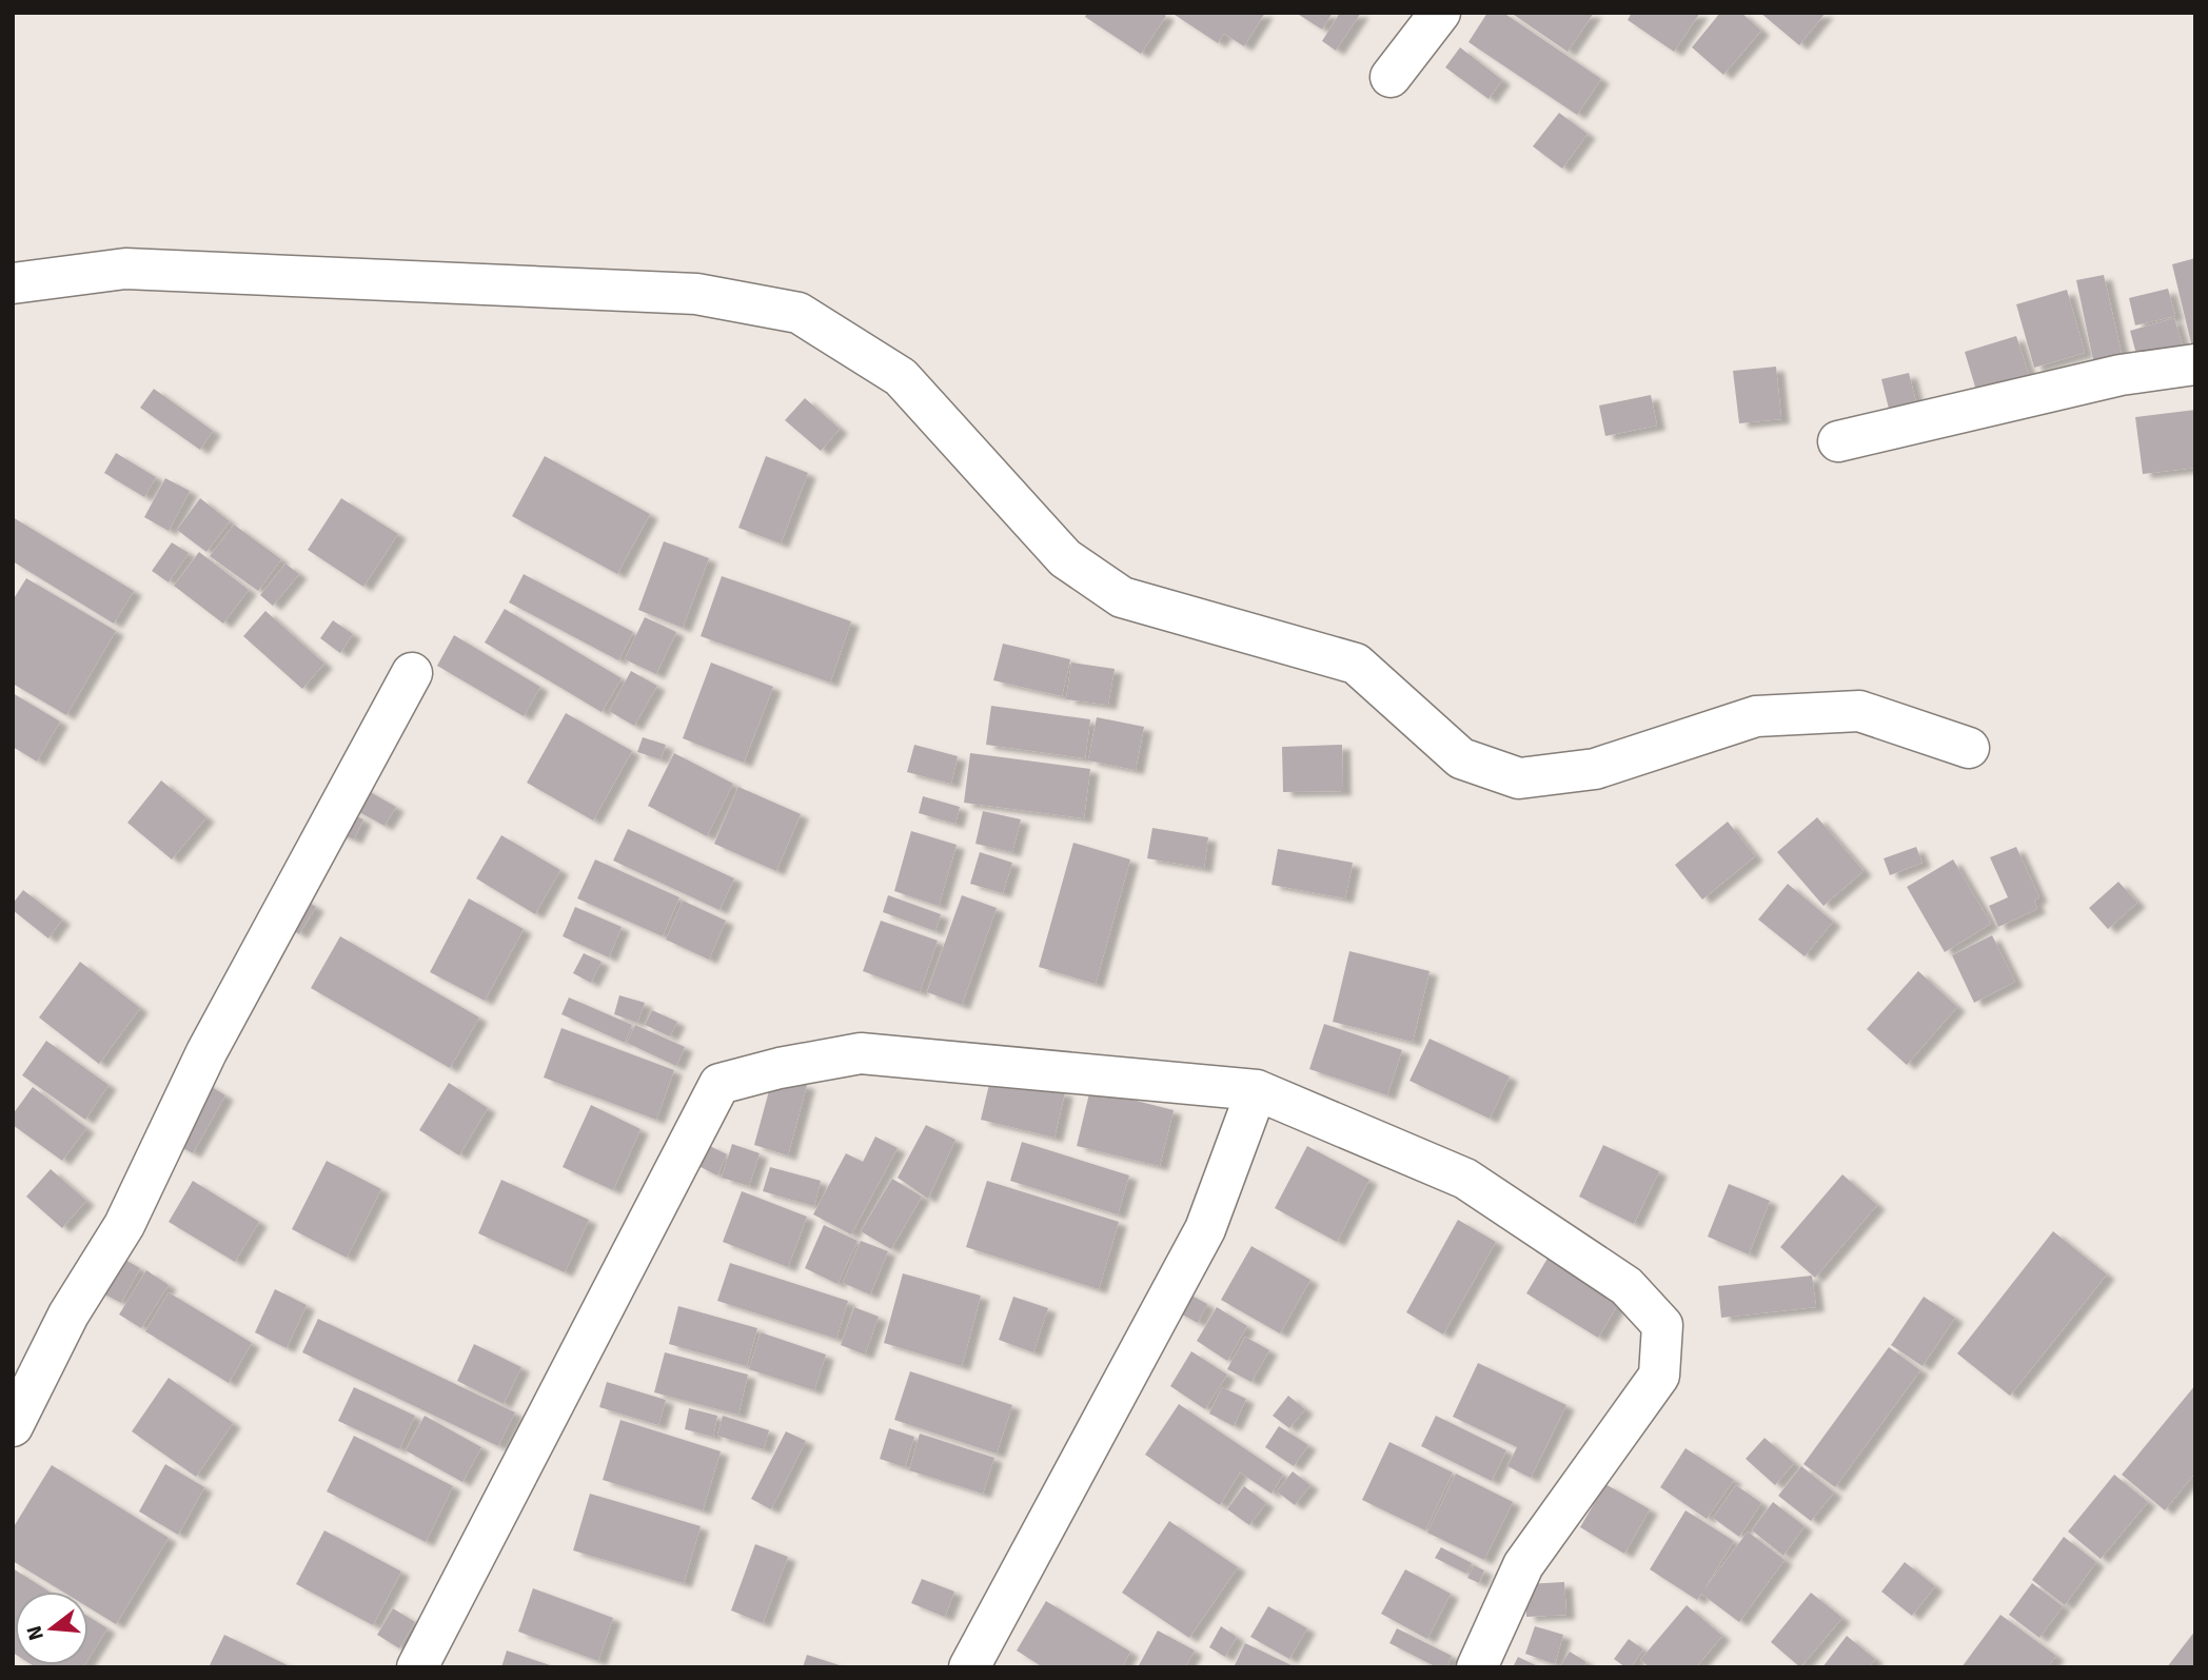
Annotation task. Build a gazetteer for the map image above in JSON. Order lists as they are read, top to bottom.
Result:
{
  "north": "left"
}
